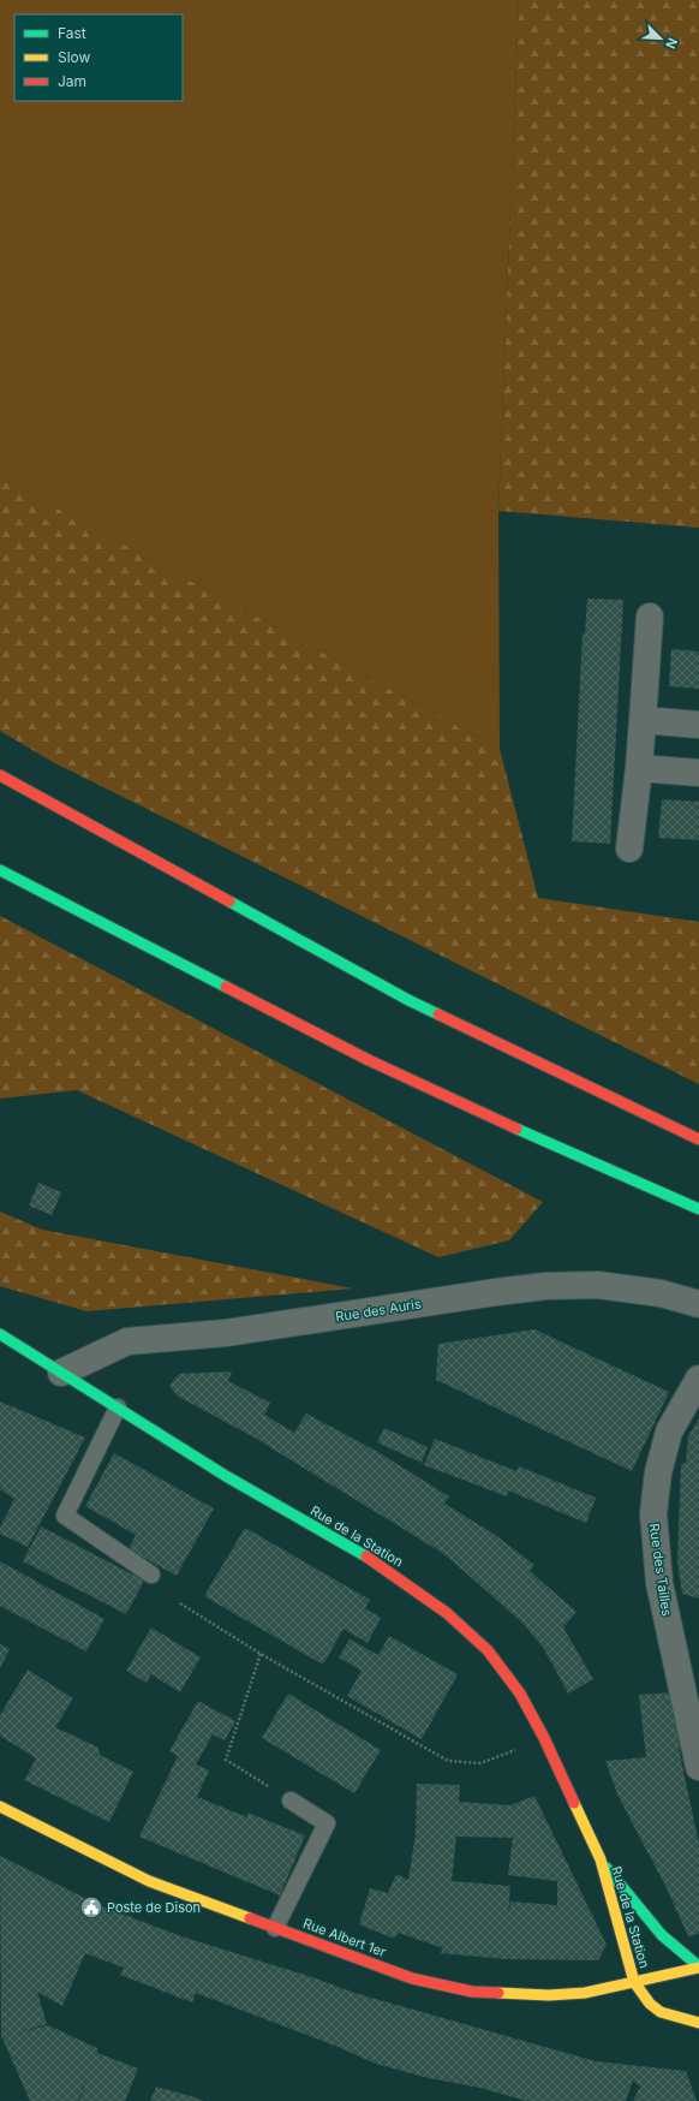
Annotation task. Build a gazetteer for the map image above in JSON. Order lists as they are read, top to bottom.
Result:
{
  "streets": {
    "main road": ["Rue de la Station", "Rue Albert 1er"],
    "street": ["Rue des Auris", "Rue des Tailles"]
  },
  "crossings": [
    ["Rue des Auris", "Rue de la Station"],
    ["Rue de la Station", "Rue Albert 1er"]
  ],
  "places": {
    "public building": ["Poste de Dison"]
  },
  "legend": ["Fast", "Slow", "Jam"],
  "north": "bottom right"
}
